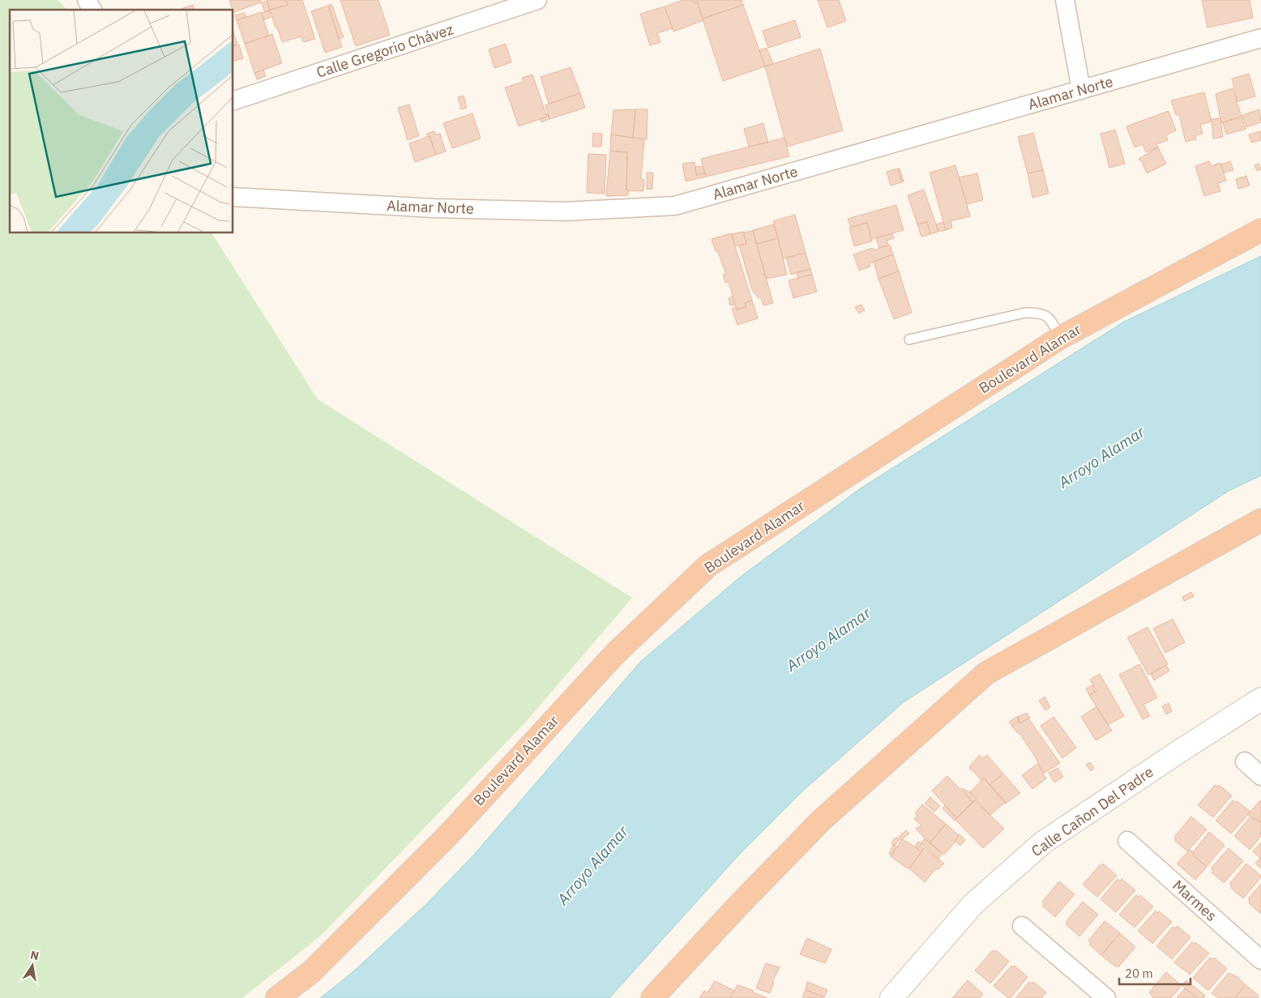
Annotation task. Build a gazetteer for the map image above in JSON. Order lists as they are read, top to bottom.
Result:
{
  "streets": {
    "highway": ["Boulevard Alamar"],
    "street": [
      "Calle Gregorio Chávez",
      "Alamar Norte",
      "Calle Cañon Del Padre",
      "Marmes"
    ]
  },
  "water": ["Arroyo Alamar"],
  "scale_bar": "20 m",
  "north": "top"
}
